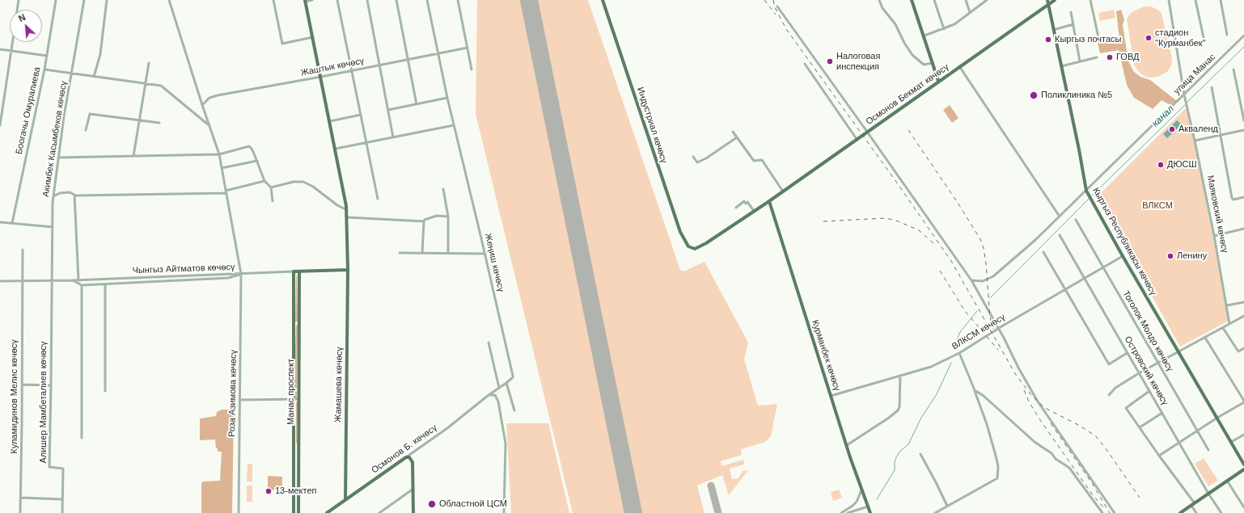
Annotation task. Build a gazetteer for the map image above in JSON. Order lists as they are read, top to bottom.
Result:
{
  "streets": {
    "main road": [
      "Осмонов Бекмат көчөсү",
      "Индустриал көчөсү",
      "Кыргыз Республикасы көчөсү",
      "Курманбек көчөсү",
      "Жамашева көчөсү",
      "Манас проспект",
      "Осмонов Б. көчөсү"
    ],
    "street": [
      "Жаштык көчөсү",
      "улица Манас",
      "Боогачы Омуралиева",
      "Акимбек Касымбеков көчөсү",
      "Маяковский көчөсү",
      "Жеңиш көчөсү",
      "Чынгыз Айтматов көчөсү",
      "Тоголок Молдо көчөсү",
      "ВЛКСМ көчөсү",
      "Островский көчөсү",
      "Роза Азимова көчөсү",
      "Куламидинов Мелис көчөсү",
      "Алишер Мамбеталиев көчөсү"
    ]
  },
  "crossings": [
    ["Жаштык көчөсү", "Жеңиш көчөсү"],
    ["Жаштык көчөсү", "Жамашева көчөсү"],
    ["Жаштык көчөсү", "Роза Азимова көчөсү"],
    ["улица Манас", "Маяковский көчөсү"],
    ["улица Манас", "Кыргыз Республикасы көчөсү"],
    ["Осмонов Бекмат көчөсү", "Индустриал көчөсү"],
    ["Осмонов Бекмат көчөсү", "Кыргыз Республикасы көчөсү"],
    ["Осмонов Бекмат көчөсү", "Курманбек көчөсү"],
    ["Акимбек Касымбеков көчөсү", "Чынгыз Айтматов көчөсү"],
    ["Акимбек Касымбеков көчөсү", "Алишер Мамбеталиев көчөсү"],
    ["Кыргыз Республикасы көчөсү", "ВЛКСМ көчөсү"],
    ["Чынгыз Айтматов көчөсү", "Роза Азимова көчөсү"],
    ["Чынгыз Айтматов көчөсү", "Куламидинов Мелис көчөсү"],
    ["Чынгыз Айтматов көчөсү", "Алишер Мамбеталиев көчөсү"],
    ["Тоголок Молдо көчөсү", "ВЛКСМ көчөсү"],
    ["ВЛКСМ көчөсү", "Курманбек көчөсү"],
    ["ВЛКСМ көчөсү", "Островский көчөсү"],
    ["Жамашева көчөсү", "Осмонов Б. көчөсү"]
  ],
  "water": ["канал"],
  "parks": ["ВЛКСМ"],
  "places": [
    "стадион \"Курманбек\"",
    "Кыргыз почтасы",
    "ГОВД",
    "Налоговая инспекция",
    "Поликлиника №5",
    "Акваленд",
    "ДЮСШ",
    "Ленину",
    "13-мектеп",
    "Областной ЦСМ"
  ],
  "north": "top left"
}
